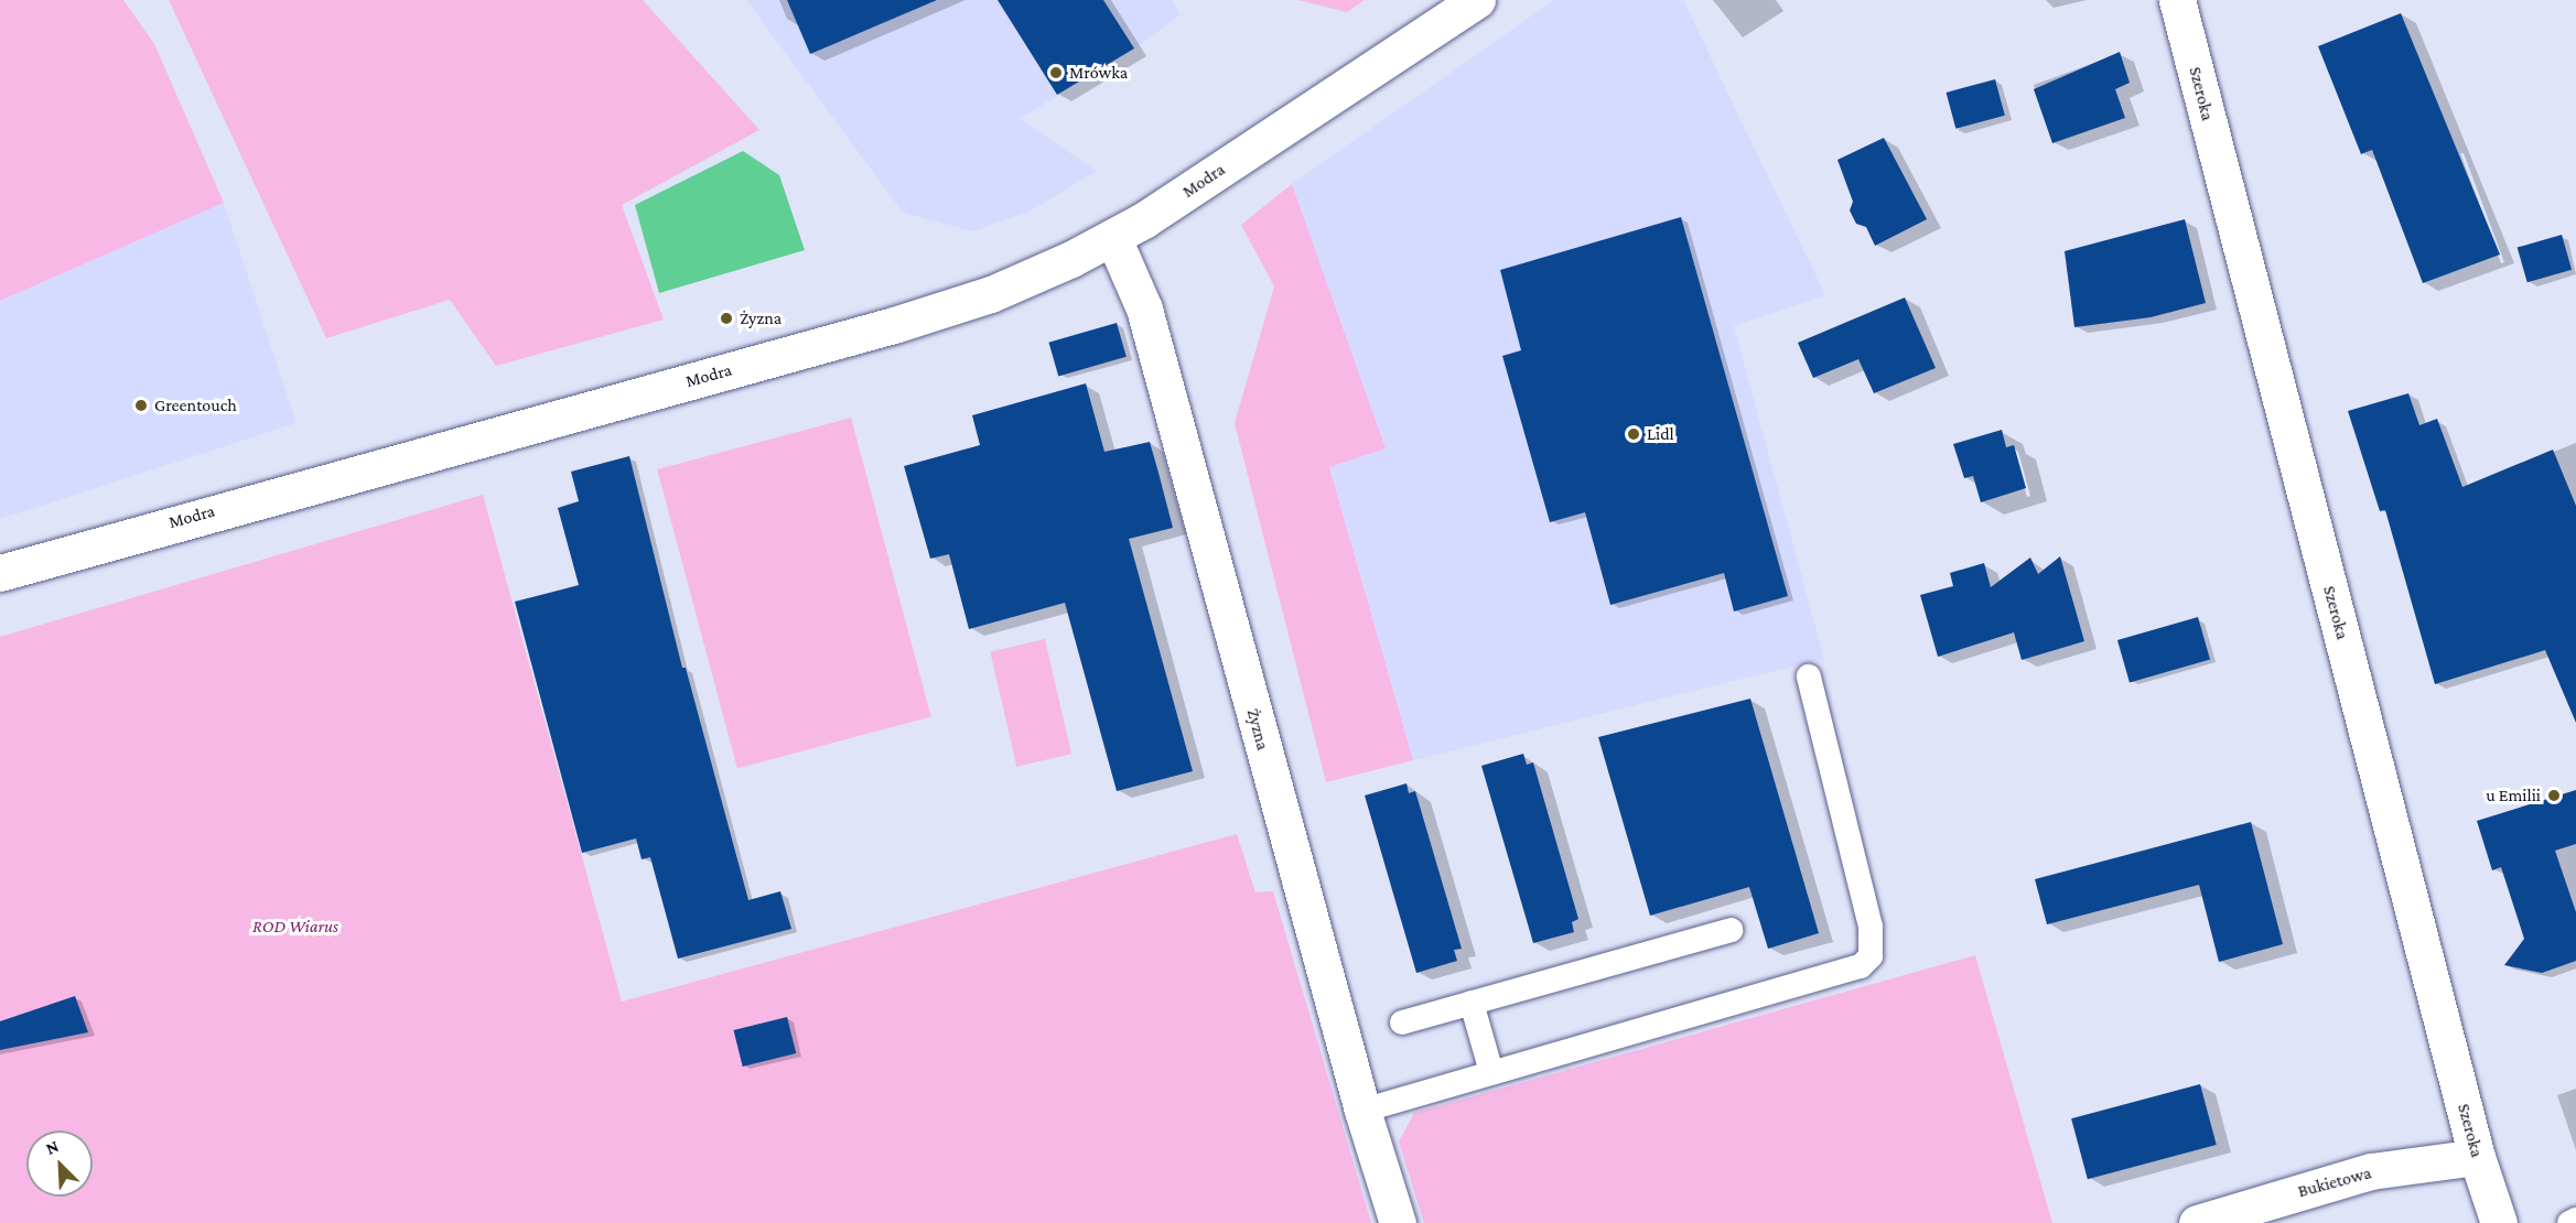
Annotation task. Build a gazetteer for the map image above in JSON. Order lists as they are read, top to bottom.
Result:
{
  "streets": {
    "street": [
      "Szeroka",
      "Modra",
      "Żyzna",
      "Bukietowa"
    ]
  },
  "crossings": [
    ["Szeroka", "Bukietowa"],
    ["Modra", "Żyzna"]
  ],
  "parks": ["ROD Wiarus"],
  "places": [
    "Mrówka",
    "Żyzna",
    "Greentouch",
    "Lidl",
    "u Emilii"
  ],
  "north": "top left"
}
